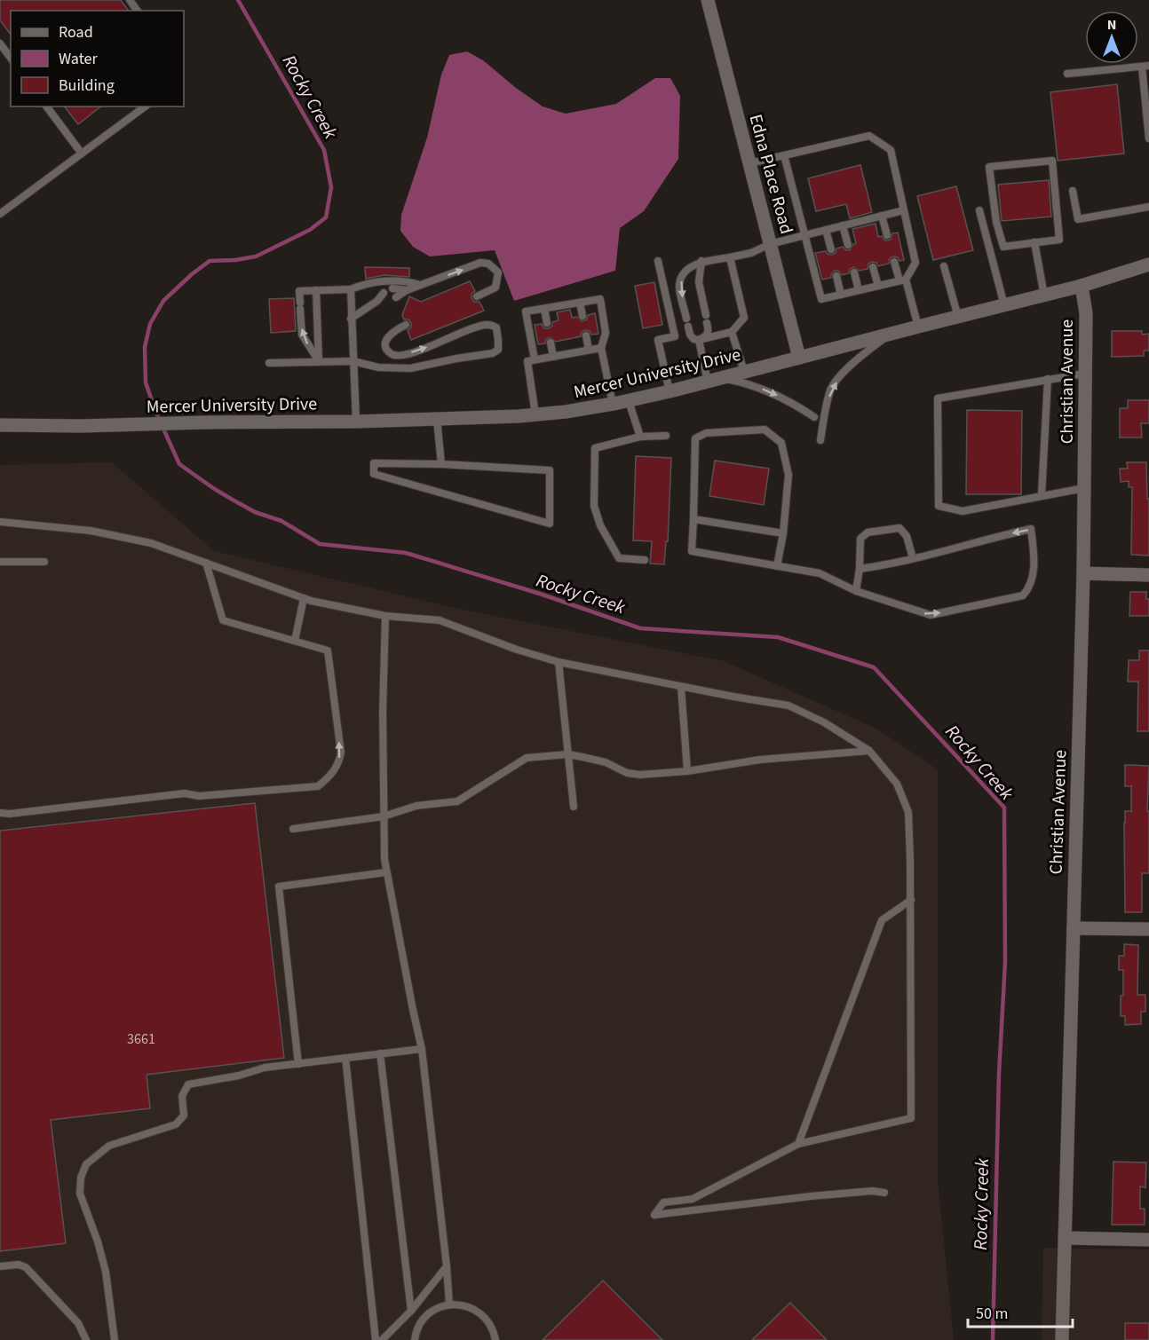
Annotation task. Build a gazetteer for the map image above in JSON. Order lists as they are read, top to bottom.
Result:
{
  "streets": {
    "street": ["Edna Place Road", "Mercer University Drive", "Christian Avenue"]
  },
  "crossings": [
    ["Edna Place Road", "Mercer University Drive"],
    ["Mercer University Drive", "Christian Avenue"]
  ],
  "water": ["Rocky Creek"],
  "house_numbers": ["3661"],
  "legend": ["Road", "Water", "Building"],
  "scale_bar": "50 m",
  "north": "top"
}
